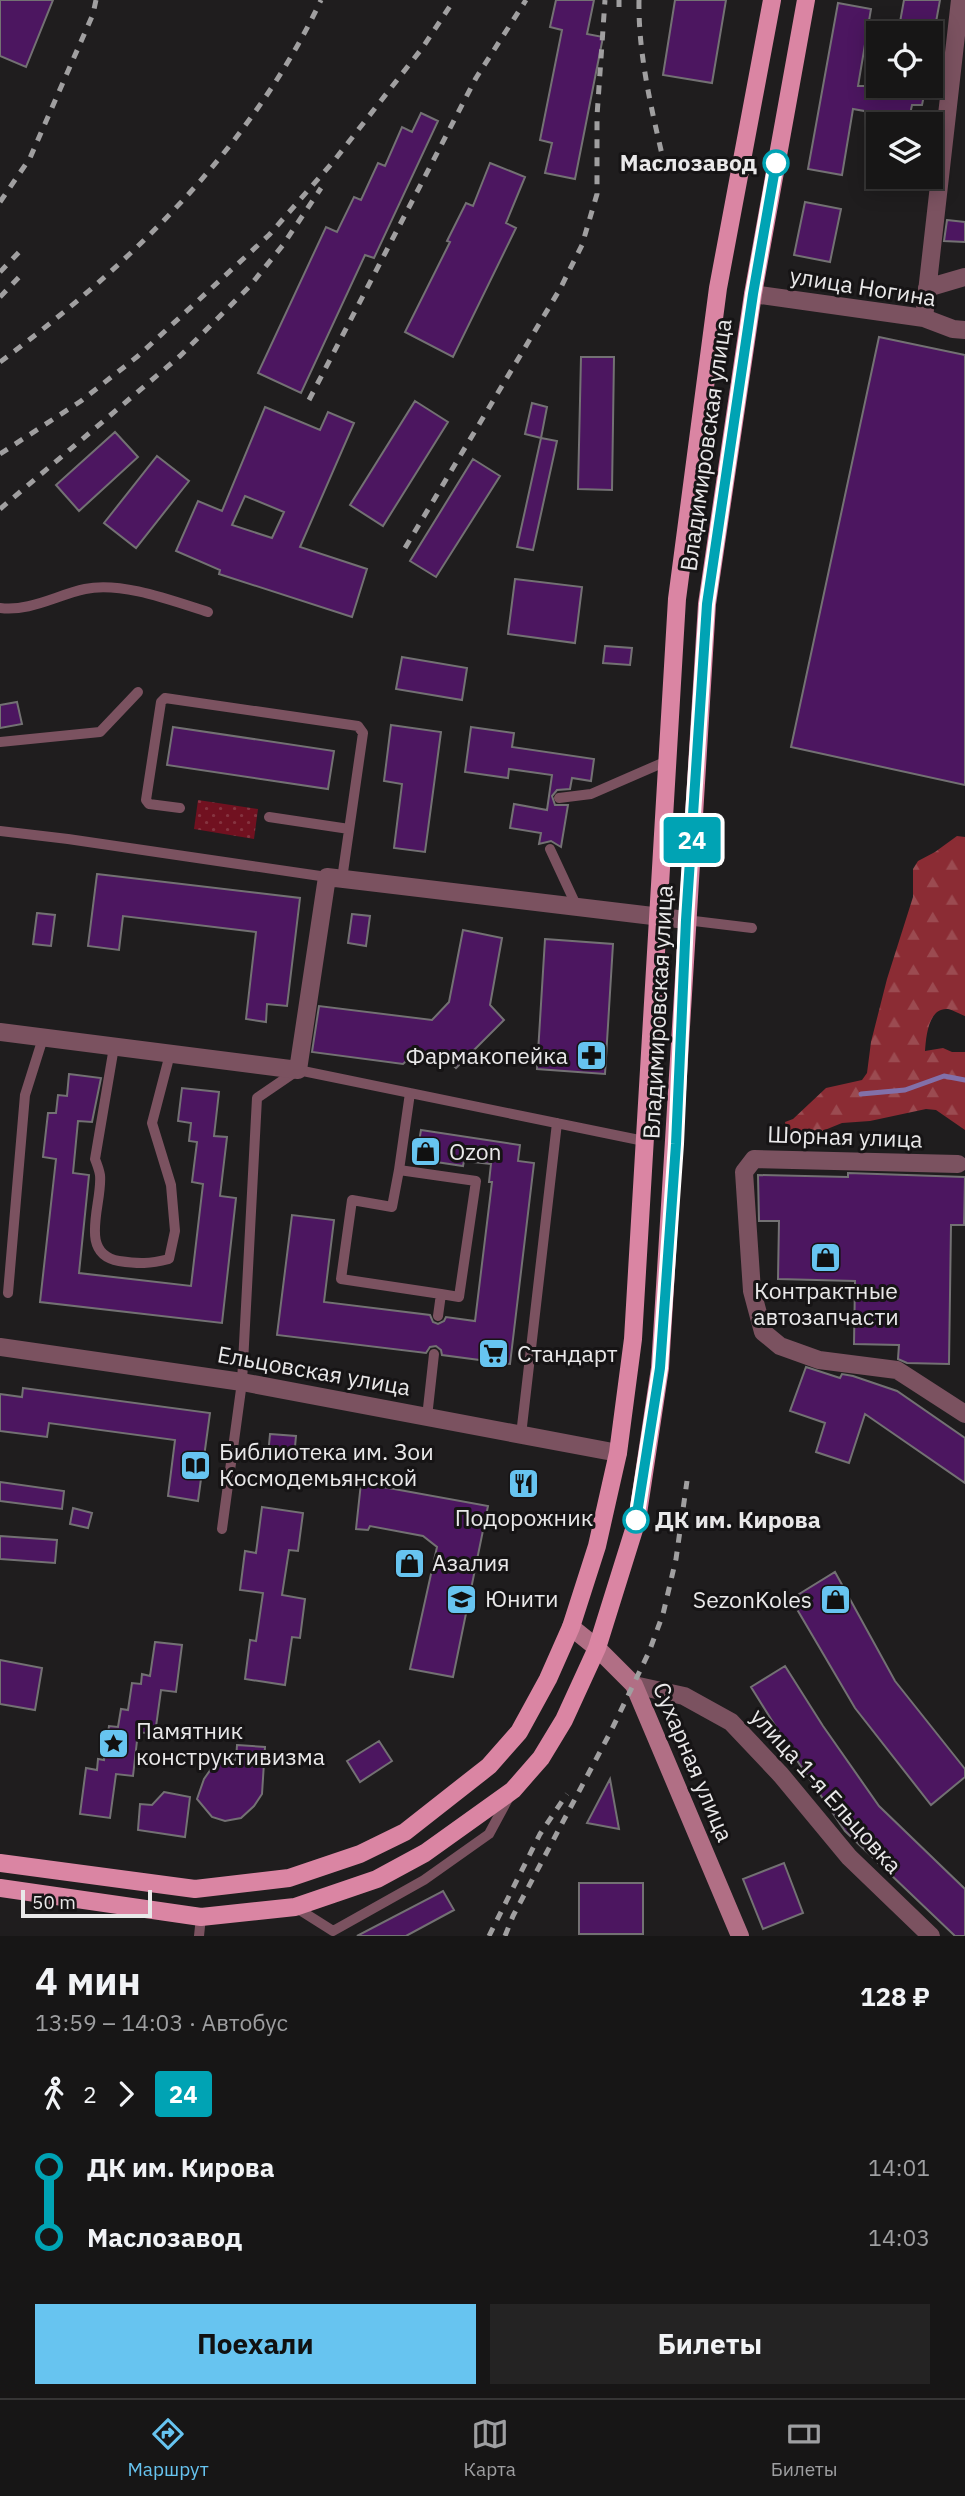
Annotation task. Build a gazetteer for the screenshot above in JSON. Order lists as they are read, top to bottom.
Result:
{
  "streets": {
    "main road": ["Владимировская улица"],
    "street": [
      "улица Ногина",
      "Шорная улица",
      "Ельцовская улица",
      "Сухарная улица",
      "улица 1-я Ельцовка"
    ]
  },
  "crossings": [
    ["улица Ногина", "Владимировская улица"],
    ["Владимировская улица", "Ельцовская улица"],
    ["Владимировская улица", "Сухарная улица"],
    ["Сухарная улица", "улица 1-я Ельцовка"]
  ],
  "places": {
    "other": ["Маслозавод", "ДК им. Кирова"],
    "pharmacy": ["Фармакопейка"],
    "shop": [
      "Ozon",
      "Контрактные автозапчасти",
      "Азалия",
      "SezonKoles"
    ],
    "supermarket": ["Стандарт"],
    "library": ["Библиотека им. Зои Космодемьянской"],
    "restaurant": ["Подорожник"],
    "school or university": ["Юнити"],
    "place": ["Памятник конструктивизма"]
  },
  "lines": ["bus line 24"],
  "scale_bar": "50 m",
  "page": {
    "on_map": "24",
    "scale": "50 m",
    "heading": ["4 мин", "13:59 – 14:03 · Автобус", "128 ₽"],
    "legs": ["2", "24"],
    "list": [
      {
        "name": "ДК им. Кирова",
        "value": "14:01"
      },
      {
        "name": "Маслозавод",
        "value": "14:03"
      }
    ],
    "buttons": ["Поехали", "Билеты"],
    "tabs": ["Маршрут", "Карта", "Билеты"]
  }
}
